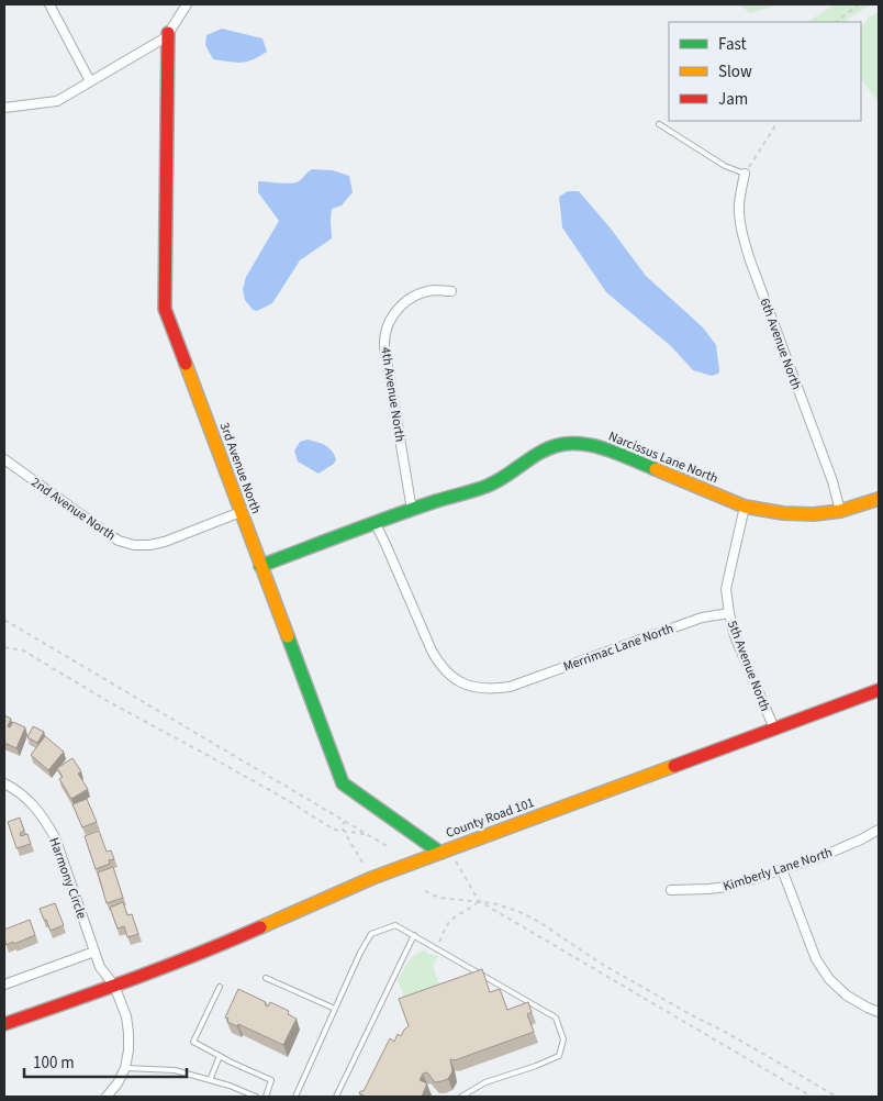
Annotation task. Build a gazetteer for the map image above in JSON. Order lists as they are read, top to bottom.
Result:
{
  "streets": {
    "street": [
      "6th Avenue North",
      "4th Avenue North",
      "Narcissus Lane North",
      "3rd Avenue North",
      "2nd Avenue North",
      "Merrimac Lane North",
      "5th Avenue North",
      "County Road 101",
      "Kimberly Lane North",
      "Harmony Circle"
    ]
  },
  "crossings": [
    ["6th Avenue North", "Narcissus Lane North"],
    ["4th Avenue North", "Narcissus Lane North"],
    ["Narcissus Lane North", "3rd Avenue North"],
    ["Narcissus Lane North", "Merrimac Lane North"],
    ["Narcissus Lane North", "5th Avenue North"],
    ["3rd Avenue North", "2nd Avenue North"],
    ["3rd Avenue North", "County Road 101"],
    ["Merrimac Lane North", "5th Avenue North"],
    ["5th Avenue North", "County Road 101"],
    ["County Road 101", "Harmony Circle"]
  ],
  "legend": ["Fast", "Slow", "Jam"],
  "scale_bar": "100 m"
}
